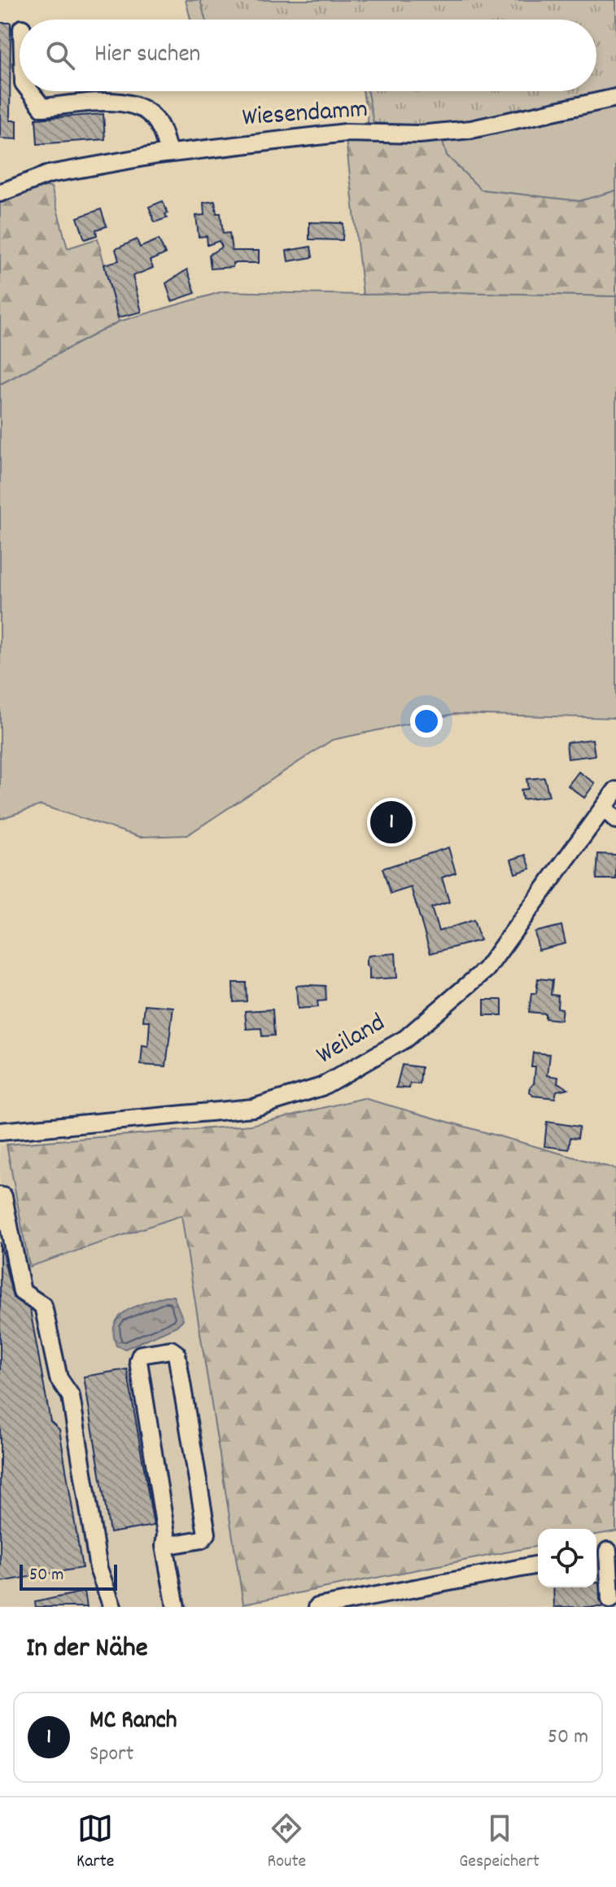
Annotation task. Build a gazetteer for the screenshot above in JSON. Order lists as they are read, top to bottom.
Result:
{
  "streets": {
    "street": ["Wiesendamm", "Weiland"]
  },
  "scale_bar": "50 m",
  "page": {
    "search": "Hier suchen",
    "pins": "1",
    "scale": "50 m",
    "heading": "In der Nähe",
    "list": [
      {
        "mark": "1",
        "name": "MC Ranch",
        "note": "Sport",
        "value": "50 m"
      }
    ],
    "nav": ["Karte", "Route", "Gespeichert"]
  }
}
